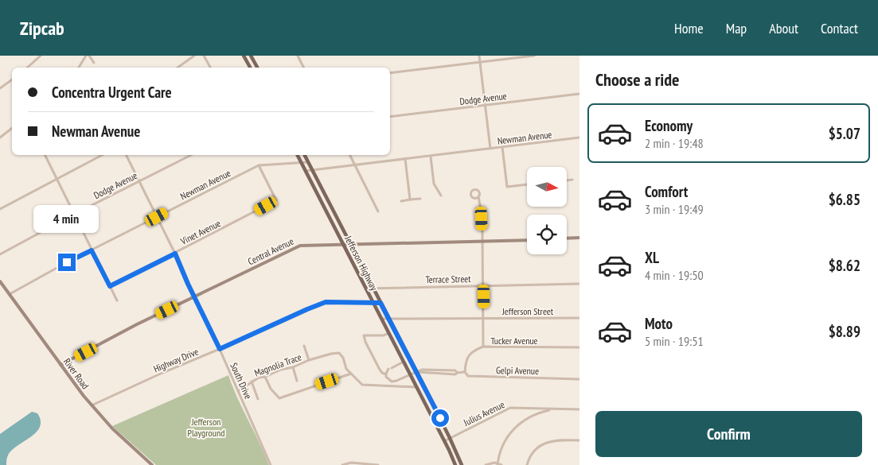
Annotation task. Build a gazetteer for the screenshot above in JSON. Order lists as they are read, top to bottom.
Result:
{
  "streets": {
    "main road": ["Central Avenue", "Jefferson Highway", "River Road"],
    "street": [
      "Dodge Avenue",
      "Newman Avenue",
      "Vinet Avenue",
      "Terrace Street",
      "Jefferson Street",
      "Tucker Avenue",
      "Highway Drive",
      "Magnolia Trace",
      "Gelpi Avenue",
      "South Drive",
      "Julius Avenue"
    ]
  },
  "crossings": [
    ["Dodge Avenue", "South Drive"],
    ["Newman Avenue", "Vinet Avenue"],
    ["Newman Avenue", "Jefferson Highway"],
    ["Newman Avenue", "River Road"],
    ["Newman Avenue", "South Drive"],
    ["Vinet Avenue", "South Drive"],
    ["Central Avenue", "Jefferson Highway"],
    ["Central Avenue", "River Road"],
    ["Central Avenue", "South Drive"],
    ["Jefferson Highway", "Terrace Street"],
    ["Jefferson Highway", "Jefferson Street"],
    ["Jefferson Highway", "Highway Drive"],
    ["Jefferson Highway", "Gelpi Avenue"],
    ["Jefferson Highway", "Julius Avenue"],
    ["Tucker Avenue", "Gelpi Avenue"],
    ["Highway Drive", "River Road"],
    ["Highway Drive", "South Drive"],
    ["Magnolia Trace", "South Drive"]
  ],
  "parks": ["Jefferson Playground"],
  "north": "right",
  "page": {
    "header": "Zipcab",
    "nav": [
      "Home",
      "Map",
      "About",
      "Contact"
    ],
    "heading": "Choose a ride",
    "banner": ["Concentra Urgent Care", "Newman Avenue"],
    "list": [
      {
        "name": "Economy",
        "note": "2 min · 19:48",
        "value": "$5.07"
      },
      {
        "name": "Comfort",
        "note": "3 min · 19:49",
        "value": "$6.85"
      },
      {
        "name": "XL",
        "note": "4 min · 19:50",
        "value": "$8.62"
      },
      {
        "name": "Moto",
        "note": "5 min · 19:51",
        "value": "$8.89"
      }
    ],
    "bubble": "4 min",
    "buttons": "Confirm"
  }
}
